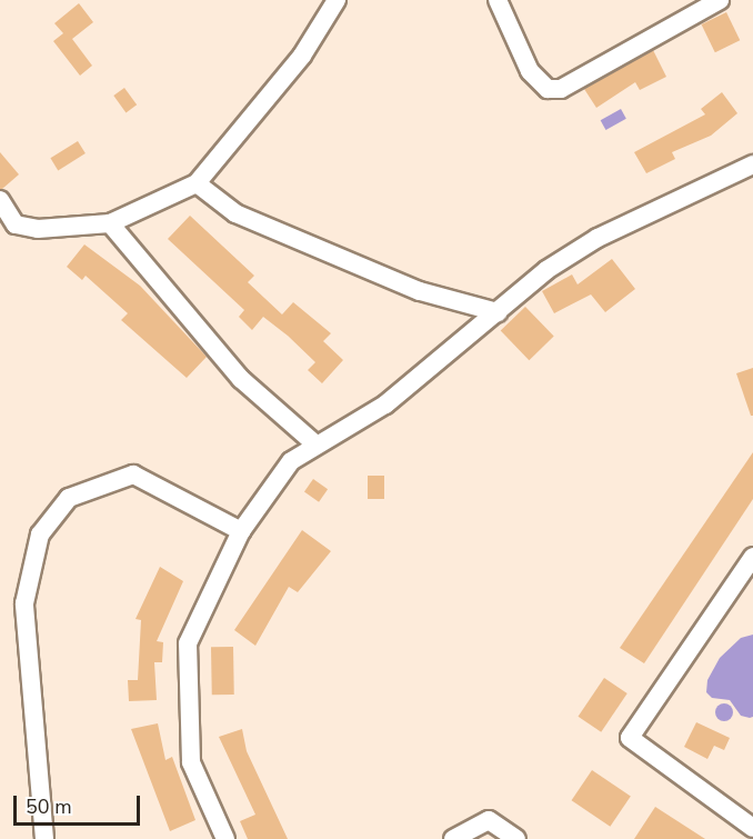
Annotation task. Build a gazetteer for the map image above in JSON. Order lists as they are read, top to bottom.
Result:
{
  "scale_bar": "50 m"
}
